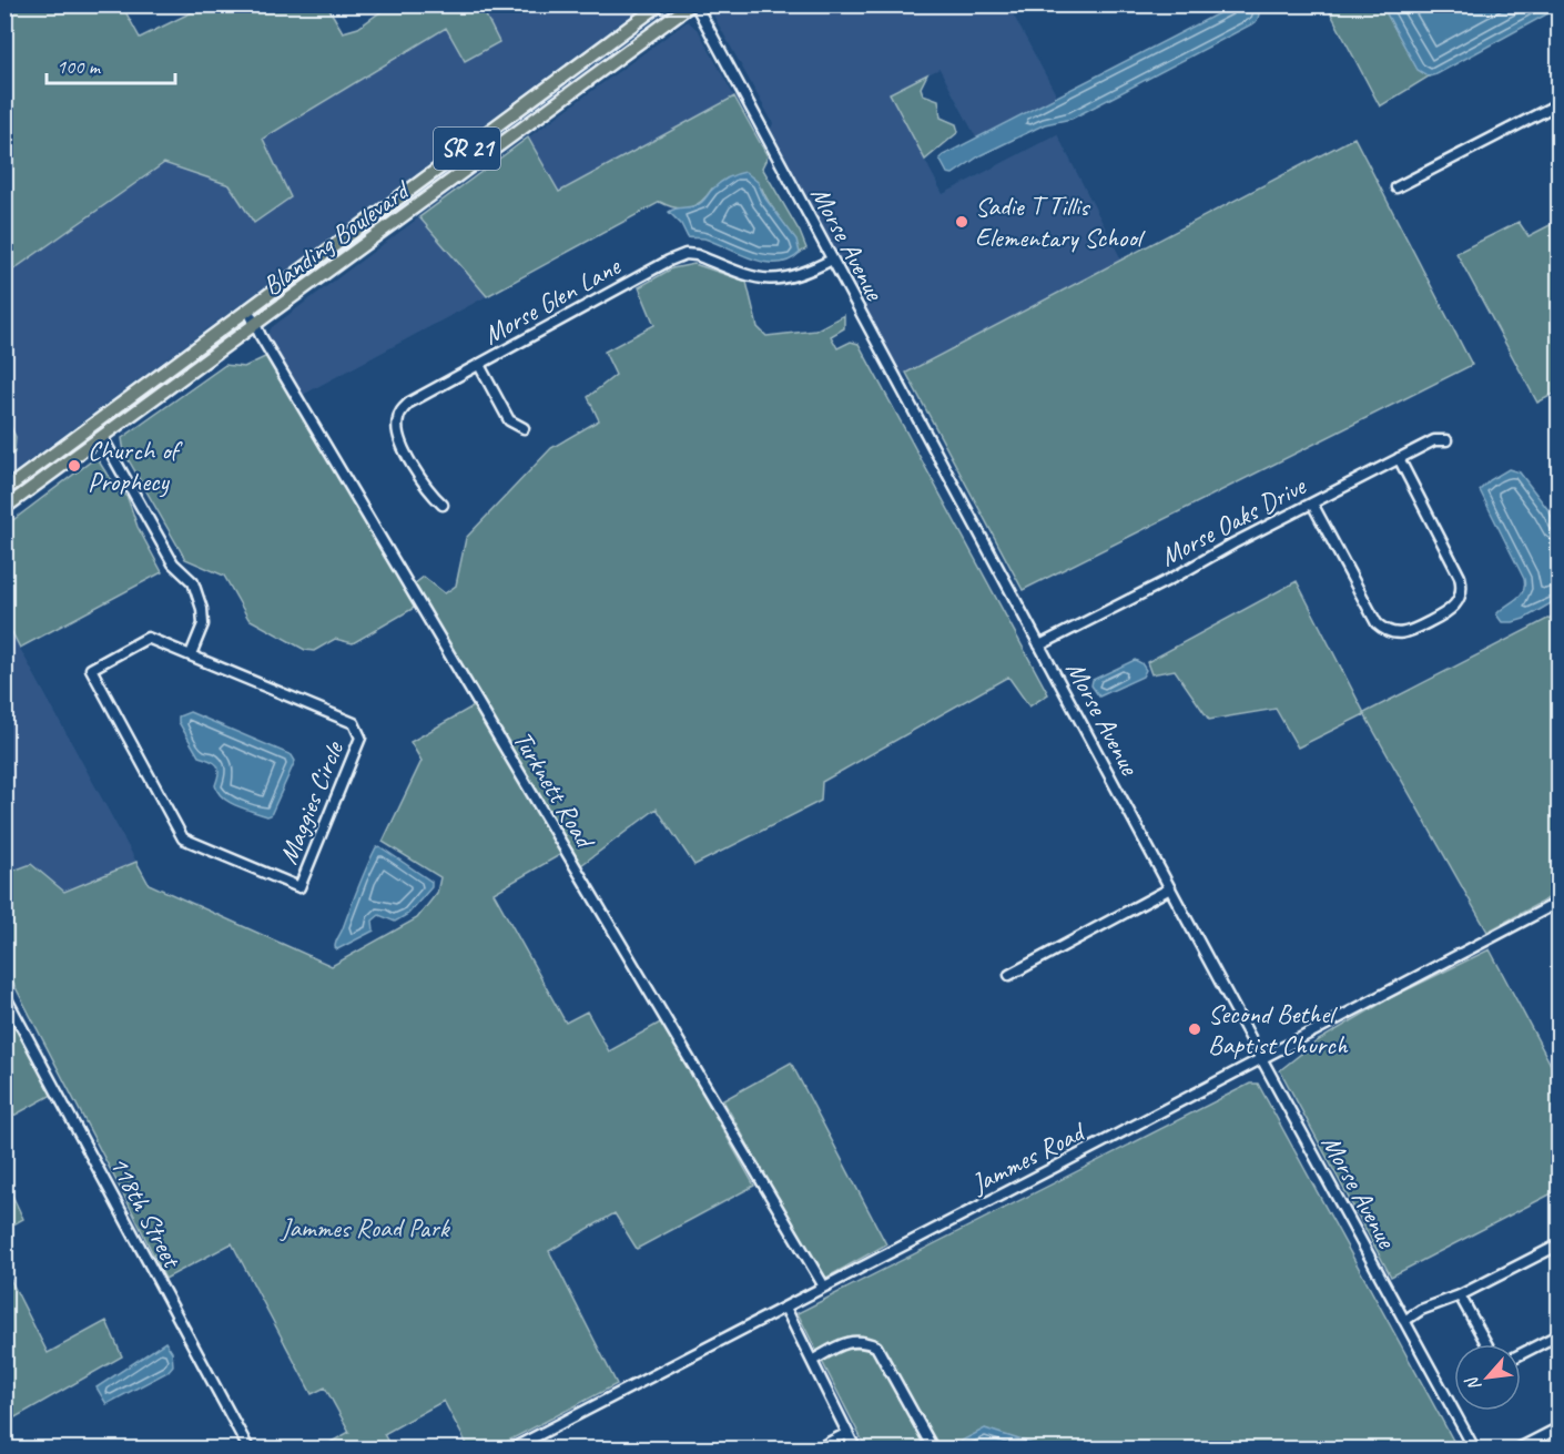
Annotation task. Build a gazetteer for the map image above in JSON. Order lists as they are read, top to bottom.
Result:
{
  "streets": {
    "main road": ["SR 21", "Blanding Boulevard"],
    "street": [
      "Morse Avenue",
      "Morse Glen Lane",
      "Morse Oaks Drive",
      "Turknett Road",
      "Maggies Circle",
      "Jammes Road",
      "118th Street"
    ]
  },
  "crossings": [
    ["Blanding Boulevard", "Morse Avenue"],
    ["Blanding Boulevard", "Turknett Road"],
    ["Morse Avenue", "Morse Glen Lane"],
    ["Morse Avenue", "Morse Oaks Drive"],
    ["Morse Avenue", "Jammes Road"],
    ["Turknett Road", "Jammes Road"]
  ],
  "parks": ["Jammes Road Park"],
  "places": ["Sadie T Tillis Elementary School", "Church of Prophecy", "Second Bethel Baptist Church"],
  "scale_bar": "100 m",
  "north": "bottom left"
}
